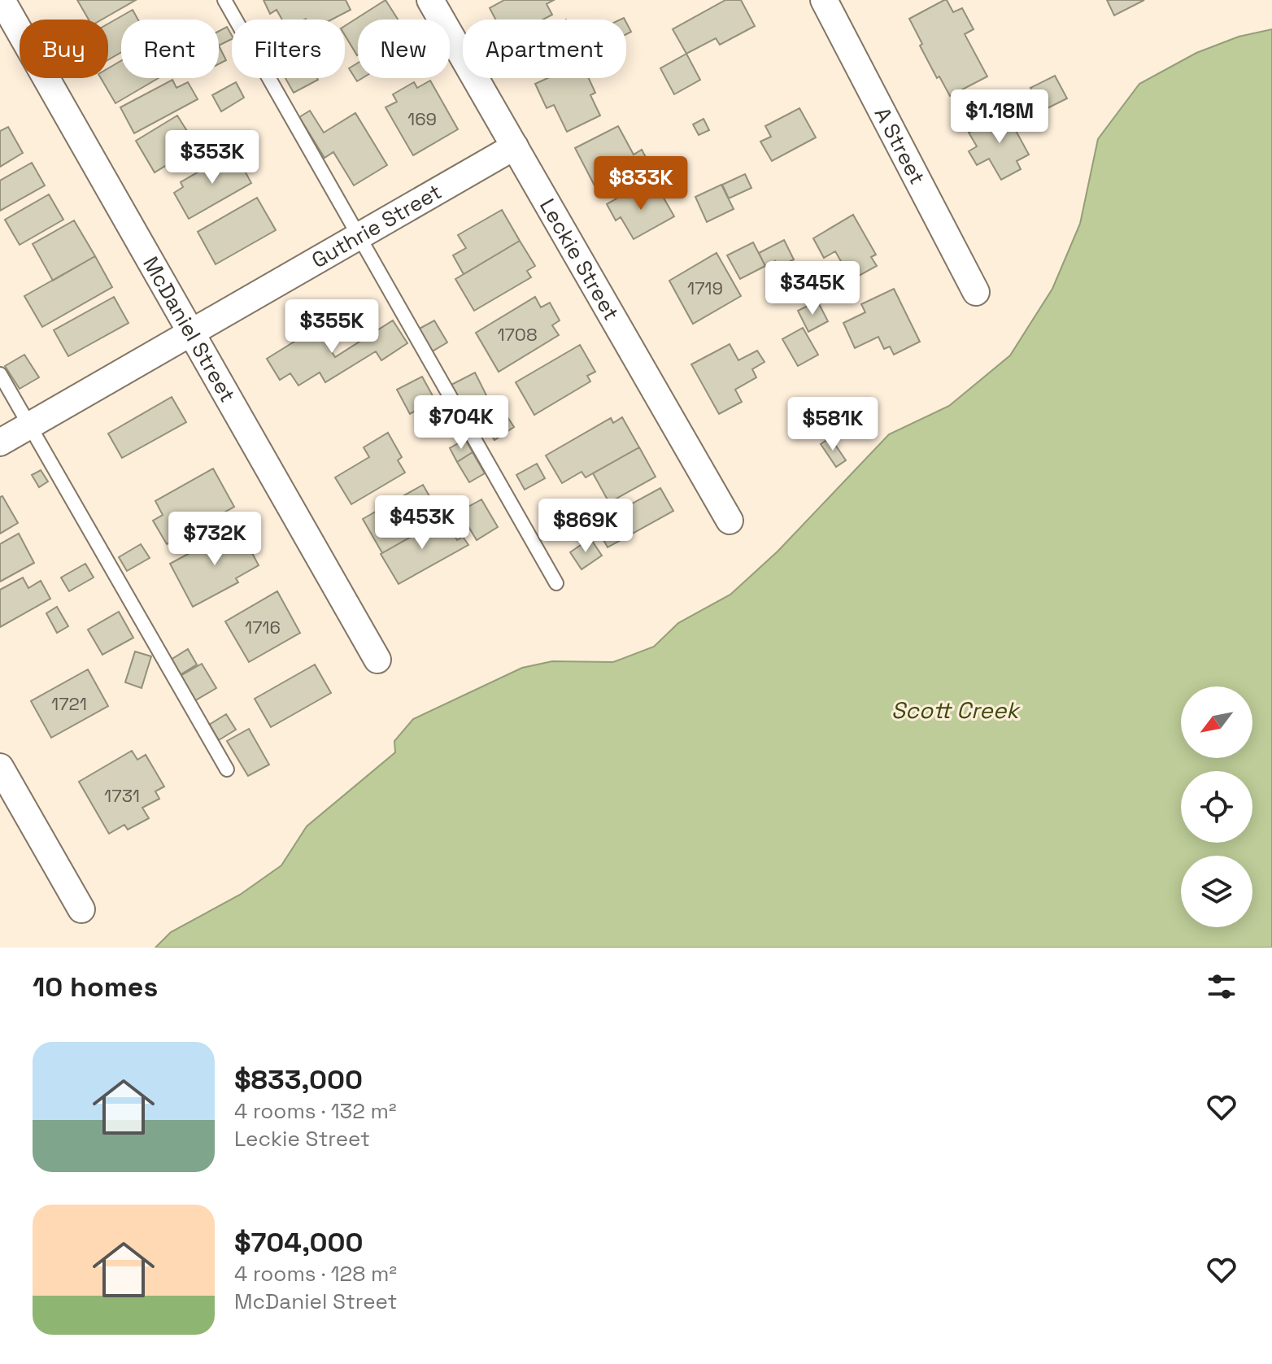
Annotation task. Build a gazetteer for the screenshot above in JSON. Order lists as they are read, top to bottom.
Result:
{
  "streets": {
    "street": [
      "A Street",
      "Guthrie Street",
      "Leckie Street",
      "McDaniel Street"
    ]
  },
  "crossings": [
    ["Guthrie Street", "Leckie Street"],
    ["Guthrie Street", "McDaniel Street"]
  ],
  "water": ["Scott Creek"],
  "house_numbers": [
    "169",
    "1719",
    "1708",
    "1716",
    "1721",
    "1731"
  ],
  "north": "bottom left",
  "page": {
    "chip": [
      "Buy",
      "Rent",
      "Filters",
      "New",
      "Apartment"
    ],
    "price": [
      "$1.18M",
      "$353K",
      "$833K",
      "$345K",
      "$355K",
      "$704K",
      "$581K",
      "$453K",
      "$869K",
      "$732K"
    ],
    "heading": "10 homes",
    "list": [
      {
        "name": "$833,000",
        "note": "4 rooms · 132 m² · Leckie Street"
      },
      {
        "name": "$704,000",
        "note": "4 rooms · 128 m² · McDaniel Street"
      }
    ]
  }
}
